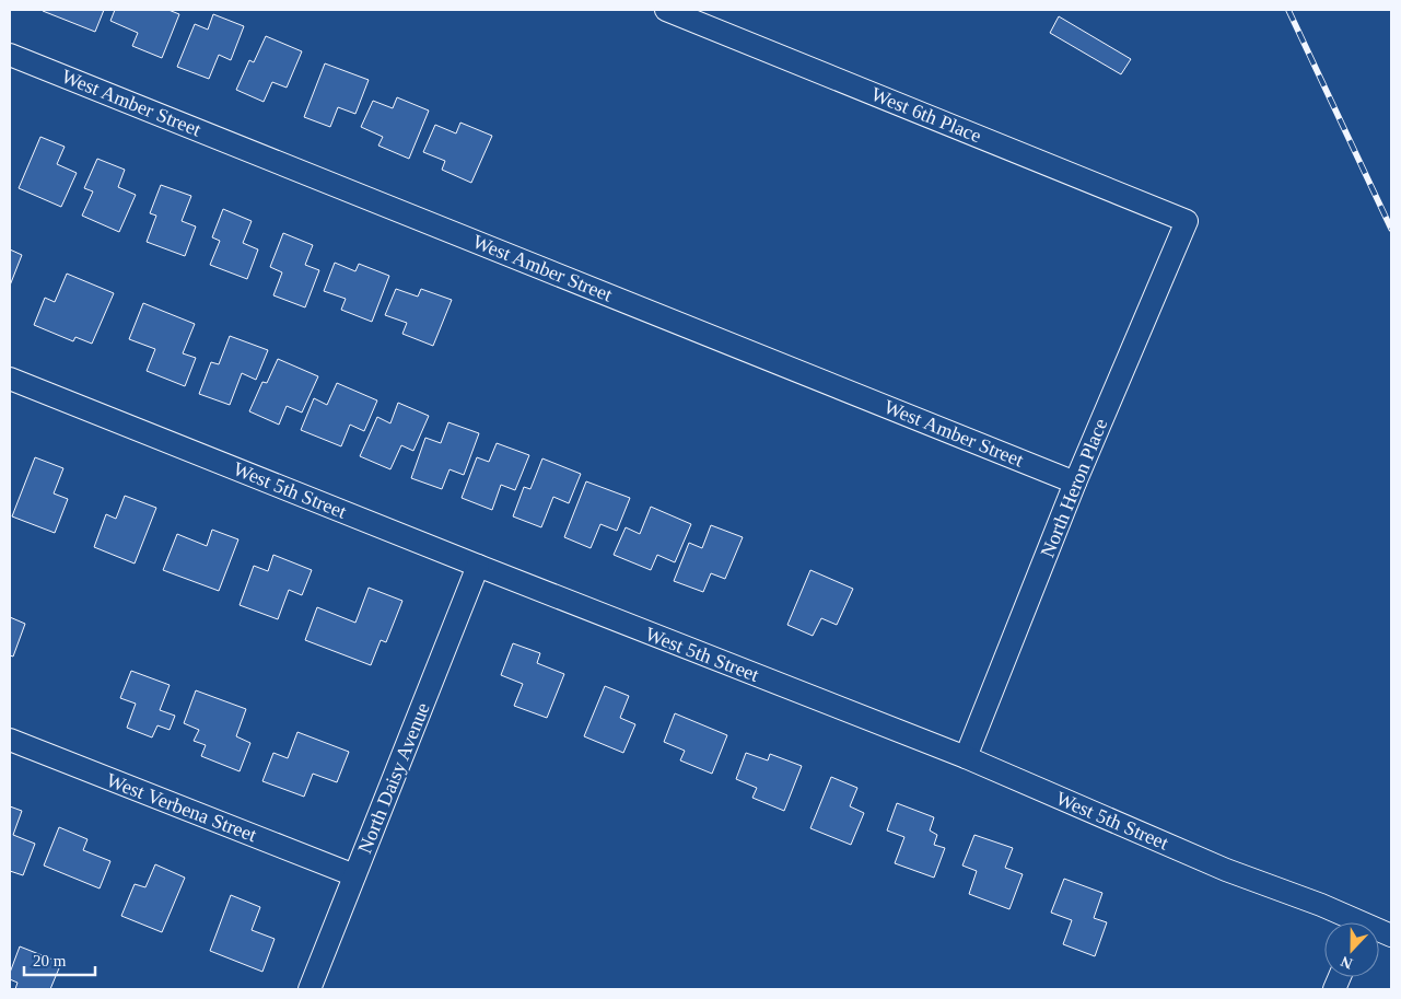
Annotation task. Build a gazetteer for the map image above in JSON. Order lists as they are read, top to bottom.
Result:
{
  "streets": {
    "street": [
      "West Amber Street",
      "West 6th Place",
      "North Heron Place",
      "West 5th Street",
      "North Daisy Avenue",
      "West Verbena Street"
    ]
  },
  "crossings": [
    ["West Amber Street", "North Heron Place"],
    ["West 6th Place", "North Heron Place"],
    ["North Heron Place", "West 5th Street"],
    ["West 5th Street", "North Daisy Avenue"],
    ["North Daisy Avenue", "West Verbena Street"]
  ],
  "scale_bar": "20 m",
  "north": "bottom"
}
